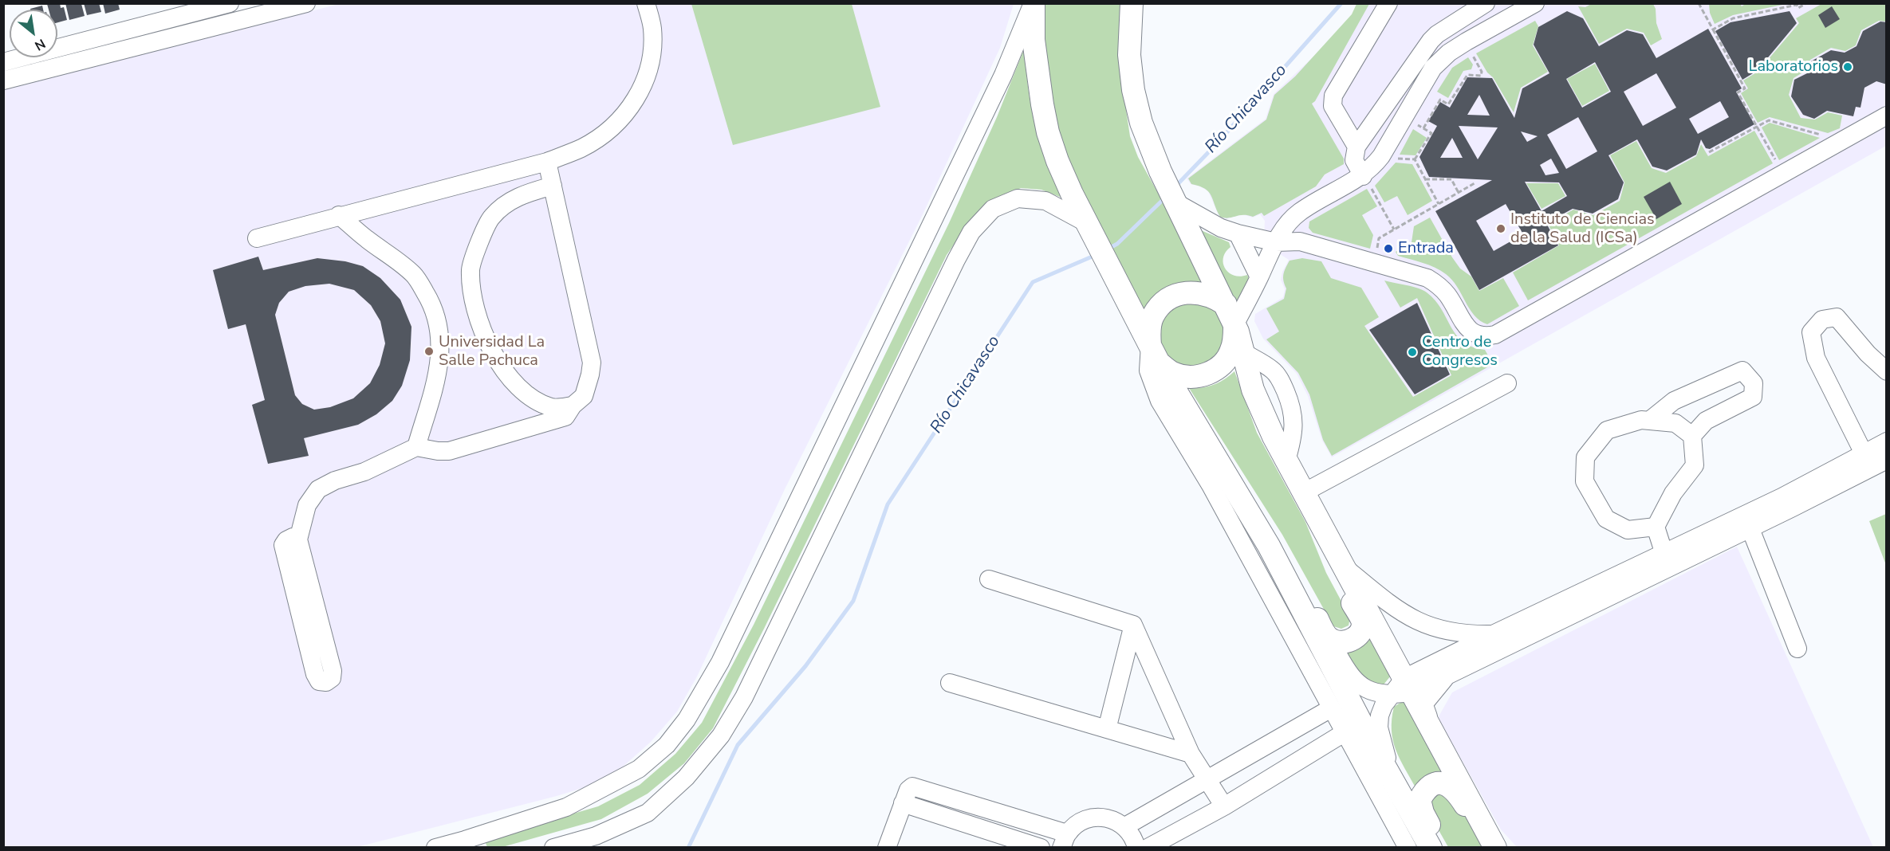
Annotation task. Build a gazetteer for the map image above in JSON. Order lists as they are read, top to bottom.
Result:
{
  "water": ["Río Chicavasco"],
  "places": [
    "Laboratorios",
    "Instituto de Ciencias de la Salud (ICSa)",
    "Entrada",
    "Universidad La Salle Pachuca",
    "Centro de Congresos"
  ],
  "north": "bottom right"
}
